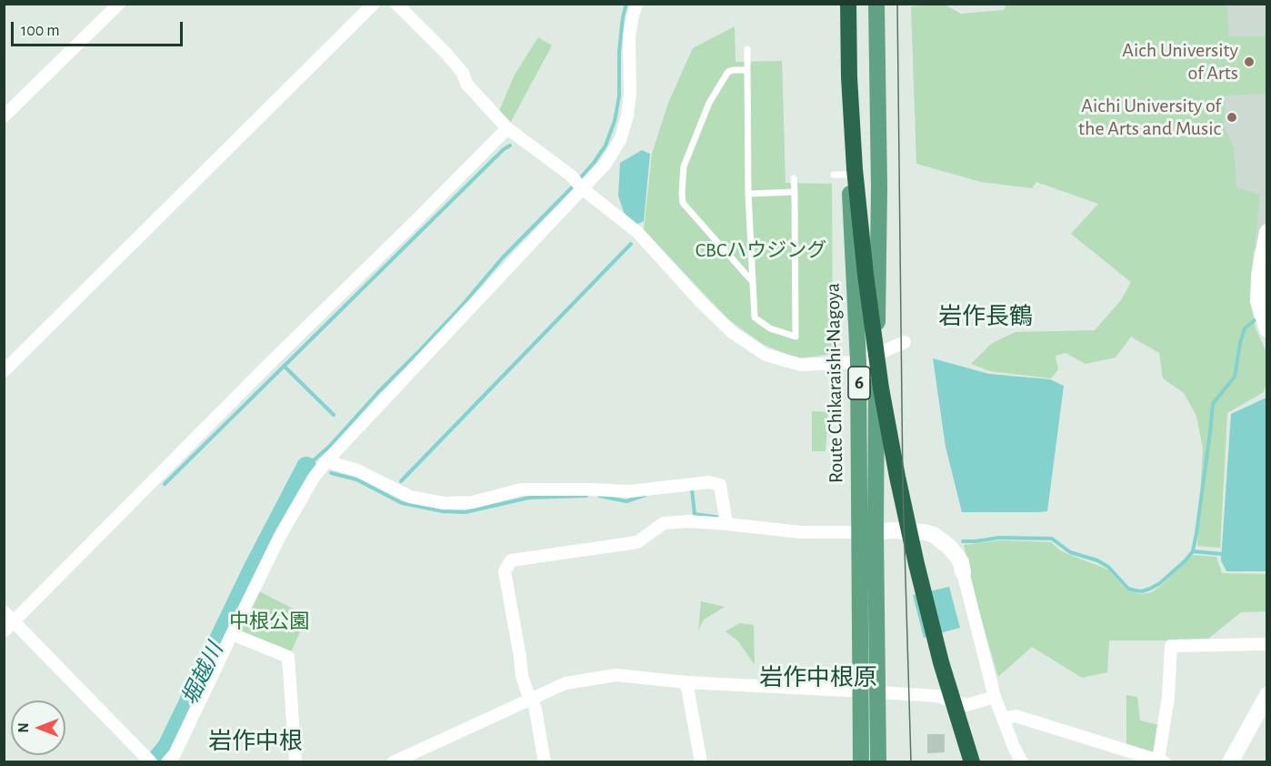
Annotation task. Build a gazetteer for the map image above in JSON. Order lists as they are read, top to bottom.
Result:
{
  "streets": {
    "main road": ["Route Chikaraishi-Nagoya", "6"]
  },
  "districts": ["岩作長鶴", "岩作中根原", "岩作中根"],
  "water": ["堀越川"],
  "parks": ["CBCハウジング", "中根公園"],
  "places": ["Aich University of Arts", "Aichi University of the Arts and Music"],
  "scale_bar": "100 m",
  "north": "left"
}
